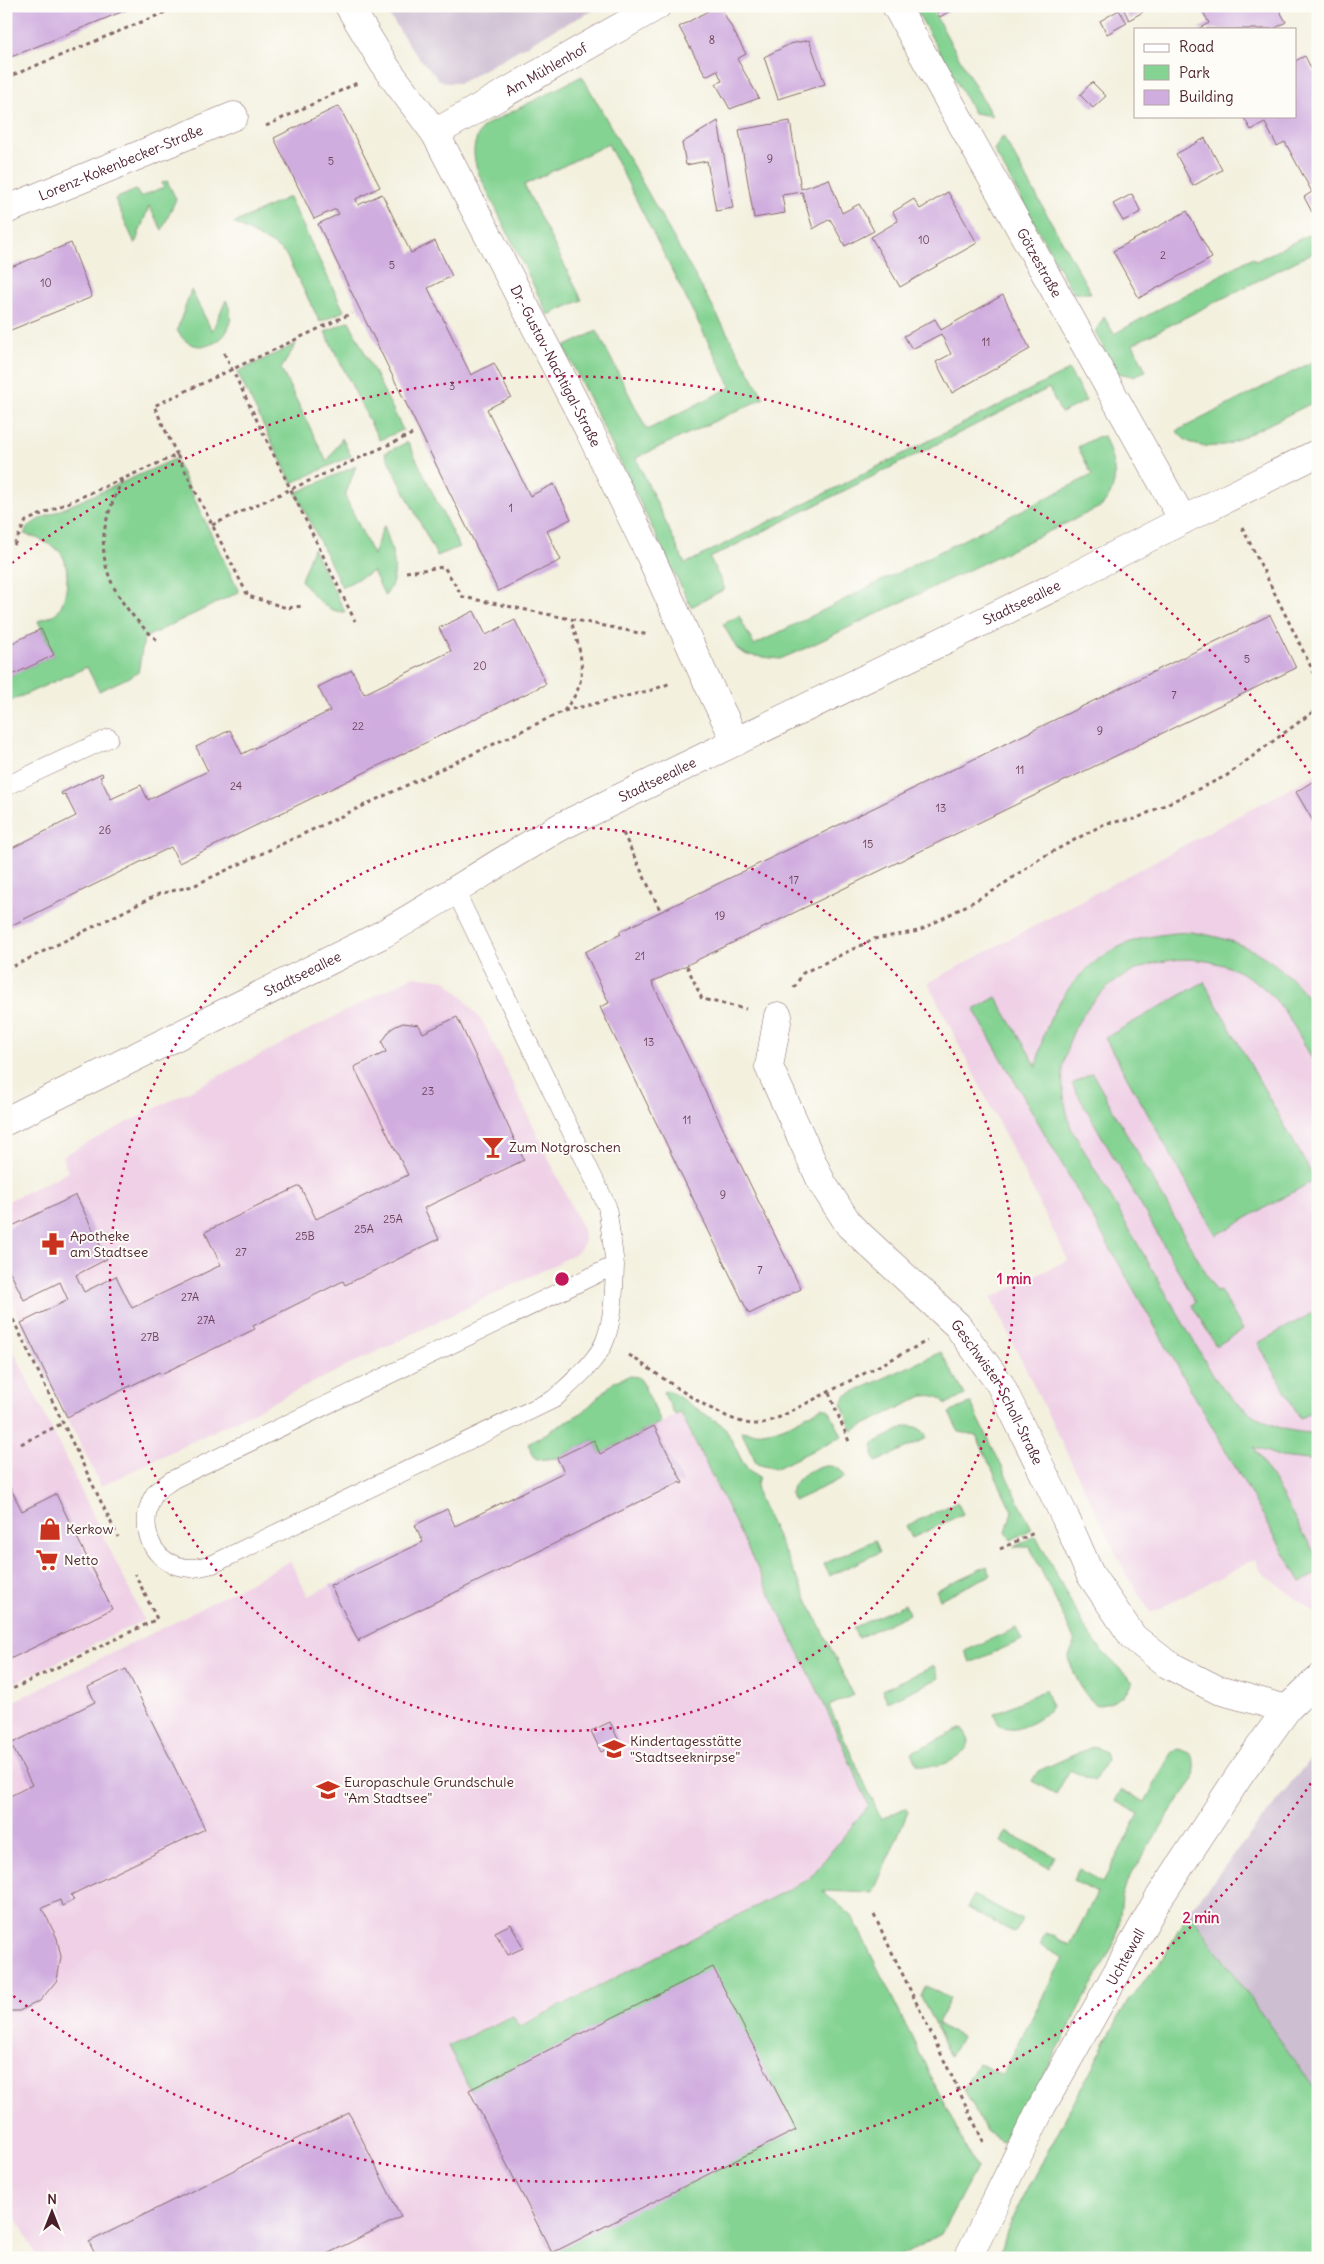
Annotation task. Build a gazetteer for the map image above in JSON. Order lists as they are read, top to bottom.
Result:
{
  "streets": {
    "street": [
      "Am Mühlenhof",
      "Lorenz-Kokenbecker-Straße",
      "Götzestraße",
      "Dr.-Gustav-Nachtigal-Straße",
      "Stadtseeallee",
      "Geschwister-Scholl-Straße",
      "Uchtewall"
    ]
  },
  "crossings": [
    ["Am Mühlenhof", "Dr.-Gustav-Nachtigal-Straße"],
    ["Götzestraße", "Stadtseeallee"],
    ["Dr.-Gustav-Nachtigal-Straße", "Stadtseeallee"],
    ["Geschwister-Scholl-Straße", "Uchtewall"]
  ],
  "places": {
    "bar": ["Zum Notgroschen"],
    "pharmacy": ["Apotheke am Stadtsee"],
    "shop": ["Kerkow"],
    "supermarket": ["Netto"],
    "school or university": ["Kindertagesstätte \"Stadtseeknirpse\"", "Europaschule Grundschule \"Am Stadtsee\""]
  },
  "house_numbers": [
    "8",
    "9",
    "5",
    "10",
    "2",
    "5",
    "10",
    "11",
    "3",
    "1",
    "5",
    "20",
    "7",
    "22",
    "9",
    "11",
    "24",
    "13",
    "26",
    "15",
    "17",
    "19",
    "21",
    "13",
    "23",
    "11",
    "9",
    "25A",
    "25A",
    "25B",
    "27",
    "7",
    "27A",
    "27A",
    "27B"
  ],
  "legend": ["Road", "Park", "Building"],
  "north": "top",
  "rings": ["1 min", "2 min"]
}
